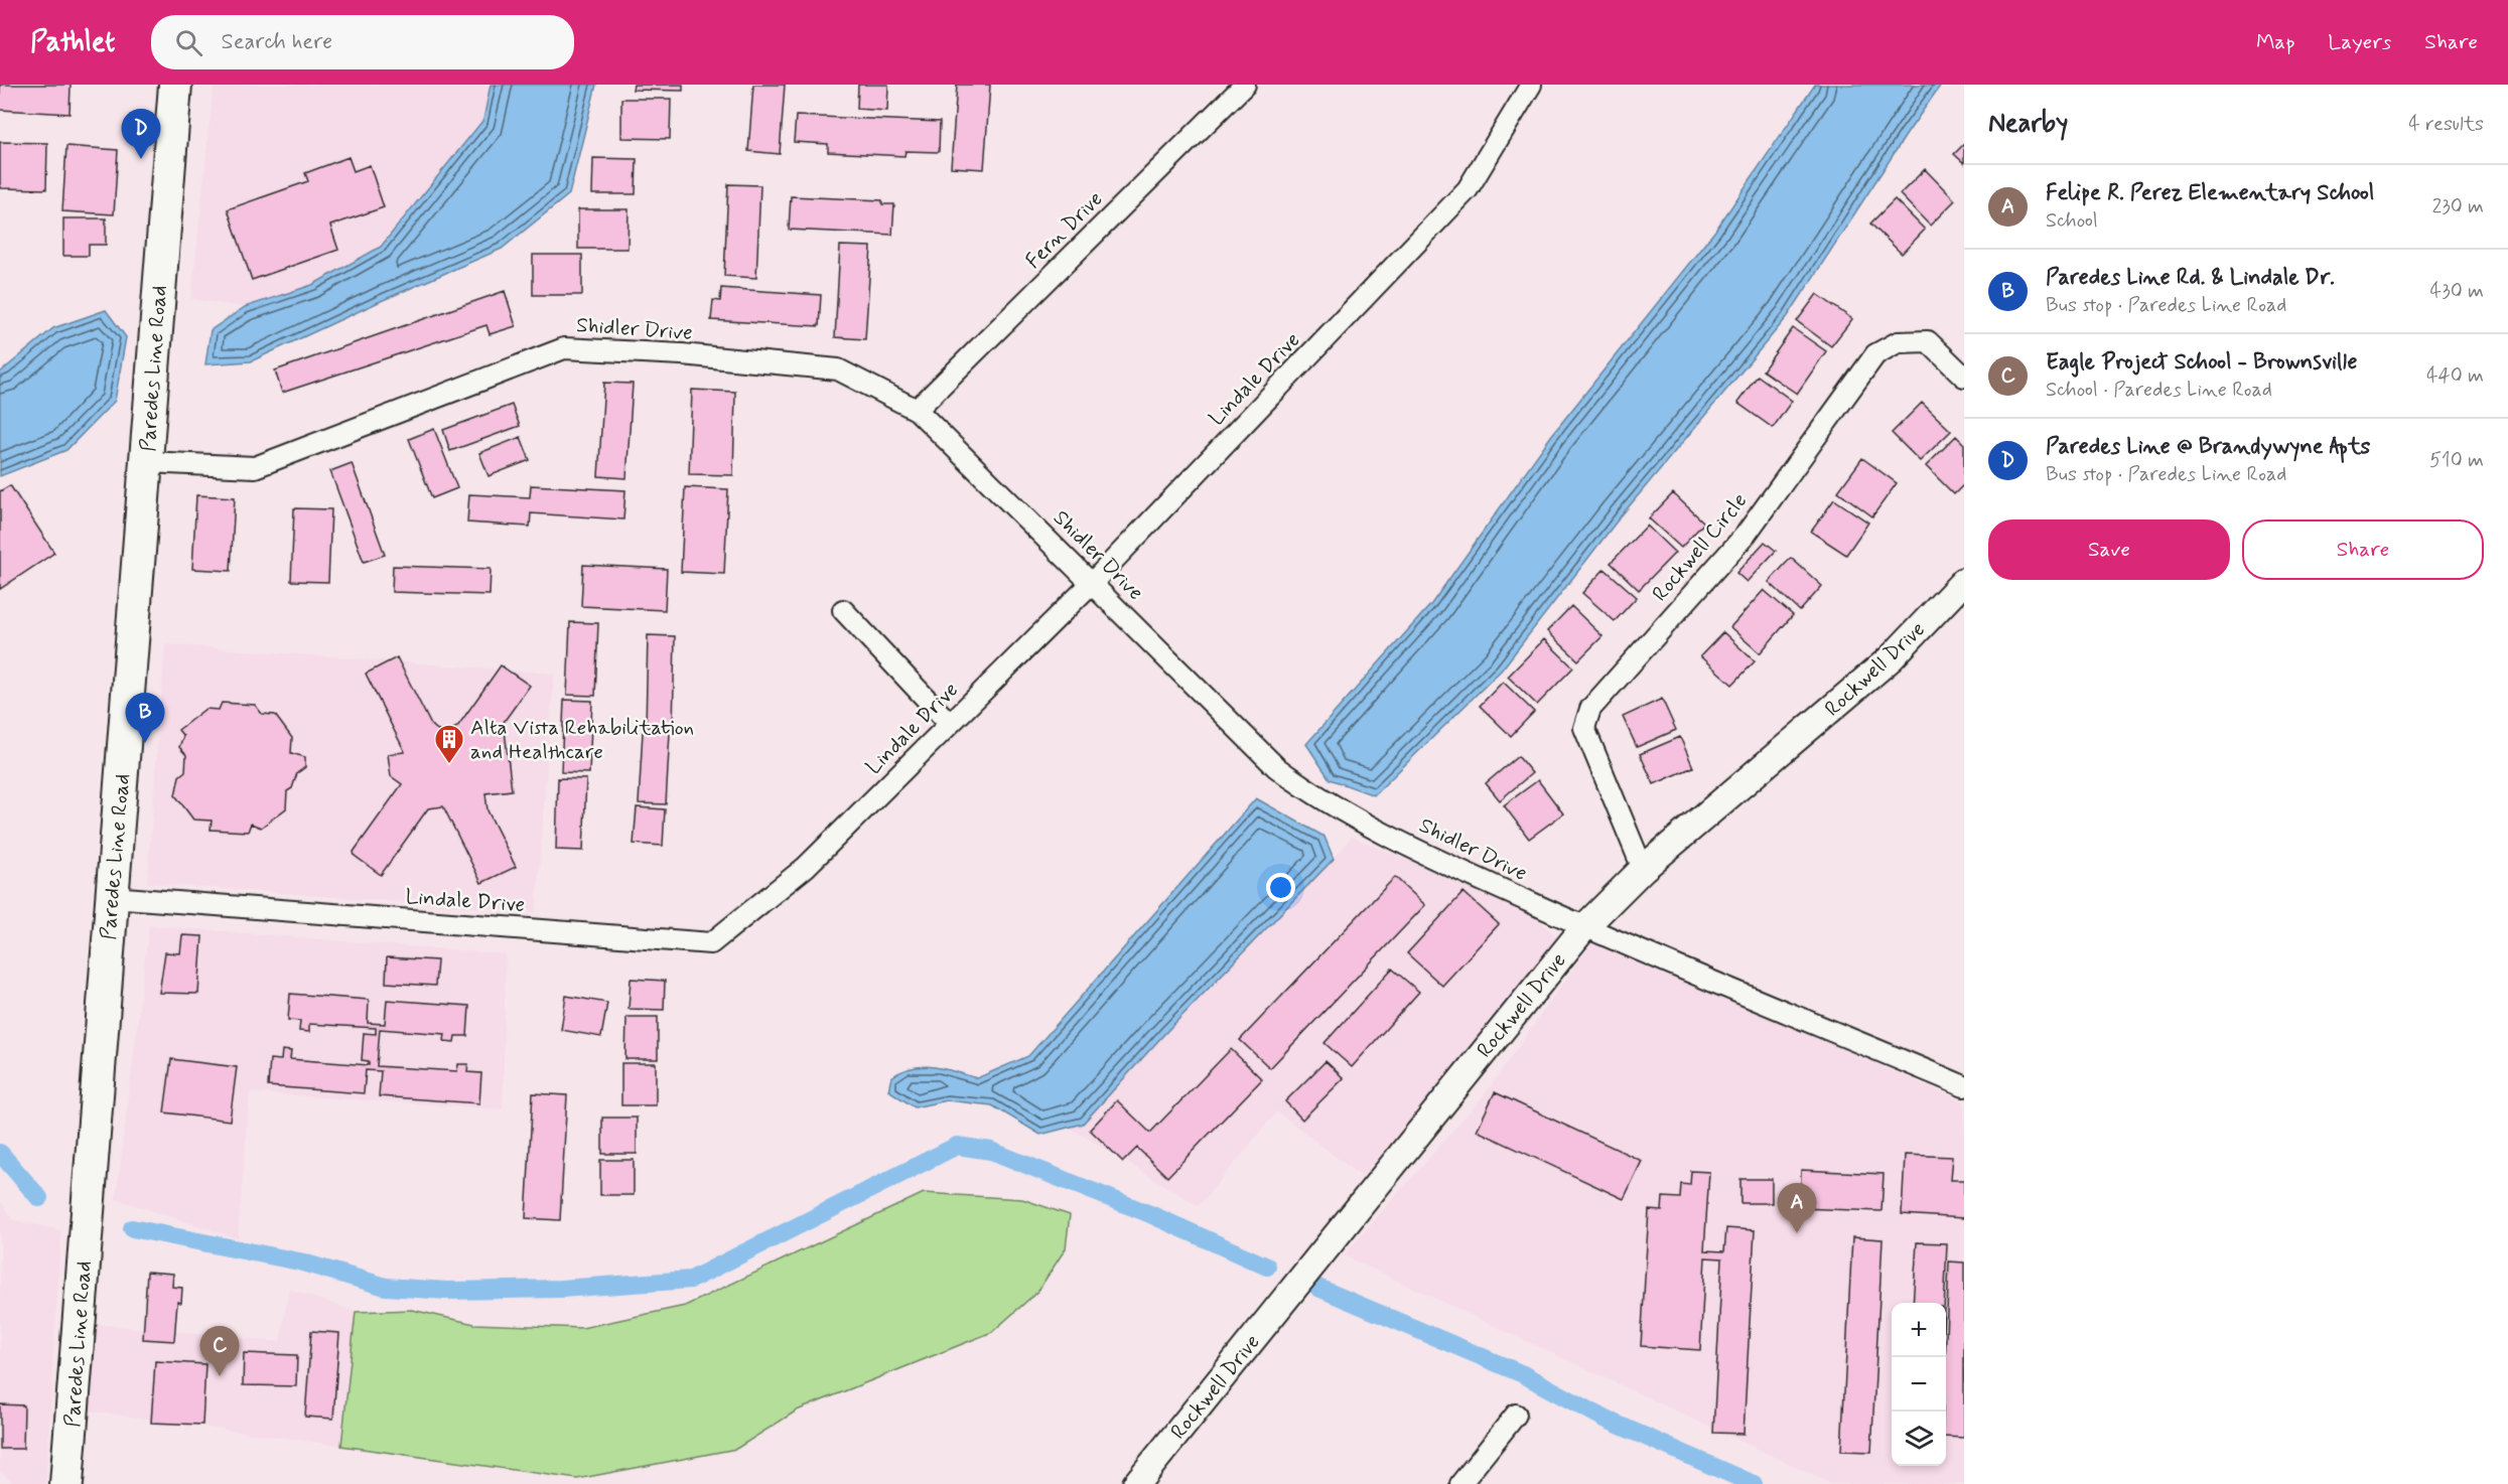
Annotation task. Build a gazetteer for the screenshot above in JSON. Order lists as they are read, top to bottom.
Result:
{
  "streets": {
    "main road": ["Paredes Line Road"],
    "street": [
      "Fern Drive",
      "Shidler Drive",
      "Lindale Drive",
      "Rockwell Circle",
      "Rockwell Drive"
    ]
  },
  "crossings": [
    ["Fern Drive", "Shidler Drive"],
    ["Shidler Drive", "Paredes Line Road"],
    ["Shidler Drive", "Lindale Drive"],
    ["Shidler Drive", "Rockwell Drive"],
    ["Paredes Line Road", "Lindale Drive"],
    ["Rockwell Circle", "Rockwell Drive"]
  ],
  "places": {
    "building": ["Alta Vista Rehabilitation and Healthcare"]
  },
  "page": {
    "header": "Pathlet",
    "search": "Search here",
    "nav": ["Map", "Layers", "Share"],
    "heading": ["Nearby", "4 results"],
    "pins": [
      "D",
      "B",
      "A",
      "C"
    ],
    "list": [
      {
        "mark": "A",
        "name": "Felipe R. Perez Elementary School",
        "note": "School",
        "value": "230 m"
      },
      {
        "mark": "B",
        "name": "Paredes Line Rd. & Lindale Dr.",
        "note": "Bus stop · Paredes Line Road",
        "value": "430 m"
      },
      {
        "mark": "C",
        "name": "Eagle Project School - Brownsville",
        "note": "School · Paredes Line Road",
        "value": "440 m"
      },
      {
        "mark": "D",
        "name": "Paredes Line @ Brandywyne Apts",
        "note": "Bus stop · Paredes Line Road",
        "value": "510 m"
      }
    ],
    "buttons": ["Save", "Share"],
    "map_buttons": ["+", "−"]
  }
}
